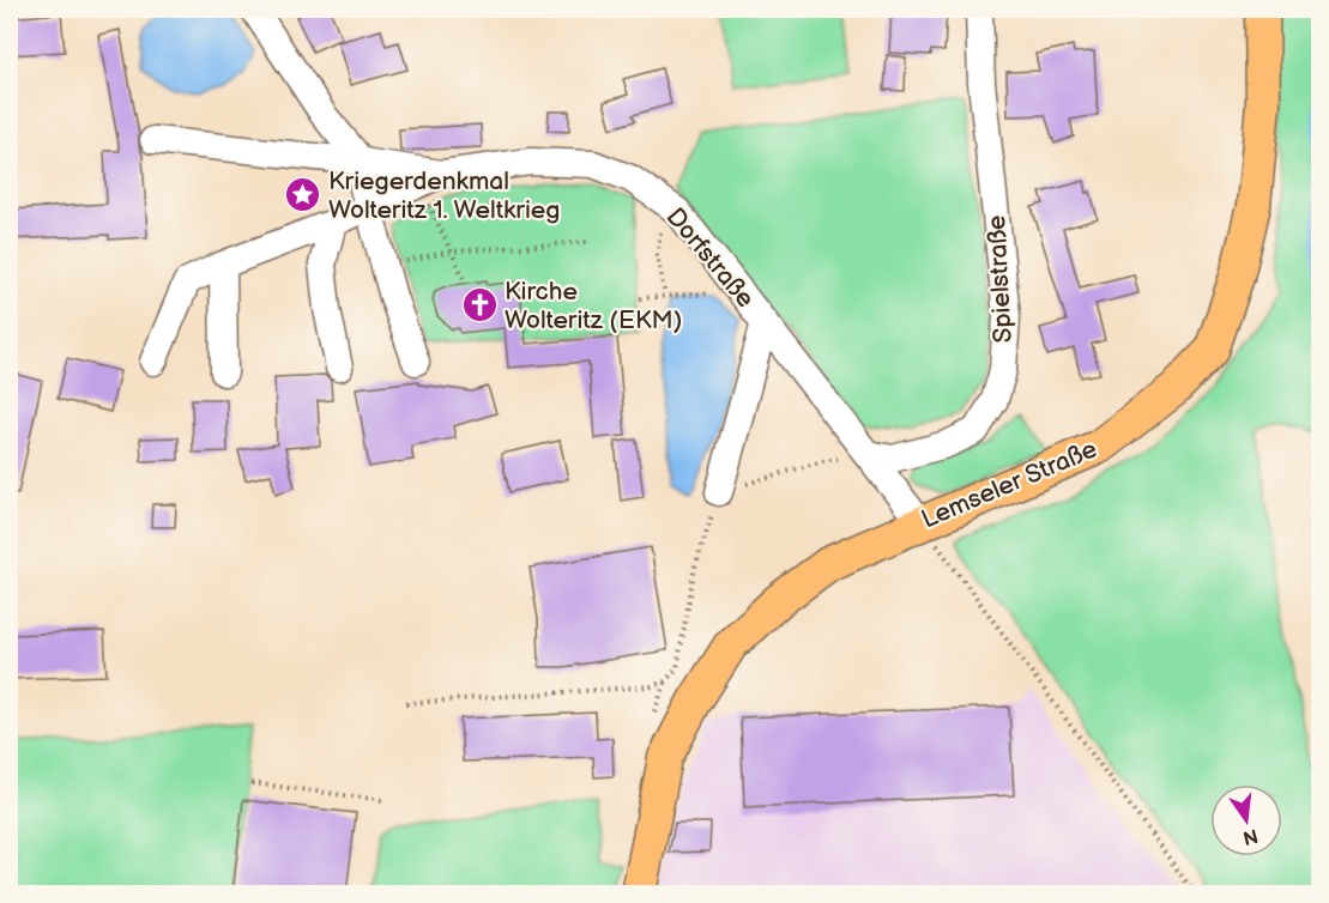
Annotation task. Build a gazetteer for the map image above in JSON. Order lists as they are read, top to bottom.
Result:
{
  "streets": {
    "main road": ["Lemseler Straße"],
    "street": ["Dorfstraße", "Spielstraße"]
  },
  "crossings": [
    ["Dorfstraße", "Spielstraße"],
    ["Dorfstraße", "Lemseler Straße"]
  ],
  "places": {
    "place": ["Kriegerdenkmal Wolteritz 1. Weltkrieg"],
    "church": ["Kirche Wolteritz (EKM)"]
  },
  "north": "bottom"
}
